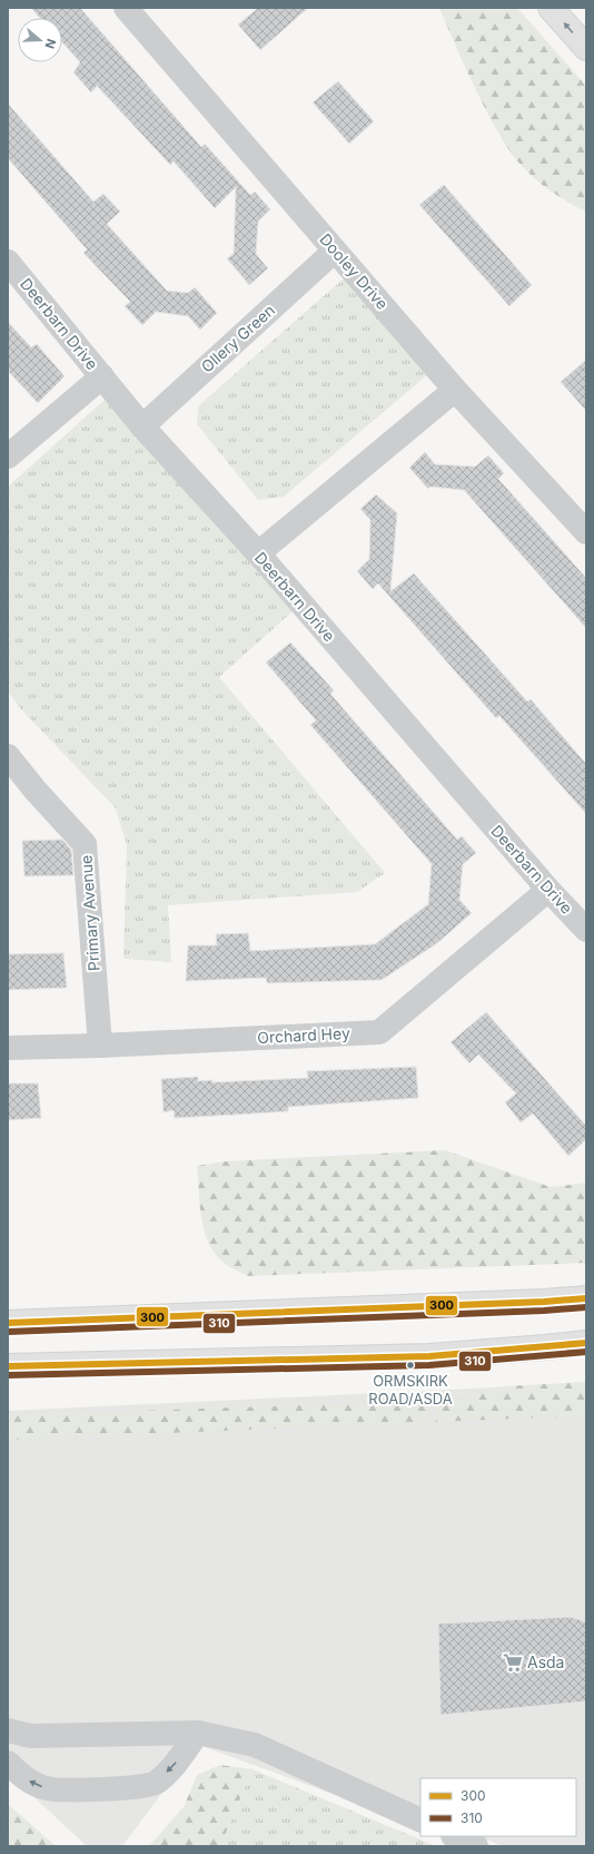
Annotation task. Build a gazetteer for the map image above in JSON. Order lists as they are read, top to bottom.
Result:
{
  "streets": {
    "street": [
      "Dooley Drive",
      "Deerbarn Drive",
      "Ollery Green",
      "Primary Avenue",
      "Orchard Hey"
    ]
  },
  "crossings": [
    ["Dooley Drive", "Ollery Green"],
    ["Deerbarn Drive", "Ollery Green"],
    ["Deerbarn Drive", "Orchard Hey"],
    ["Primary Avenue", "Orchard Hey"]
  ],
  "places": {
    "other": ["ORMSKIRK ROAD/ASDA"],
    "supermarket": ["Asda"]
  },
  "lines": ["transit line 300", "transit line 310"],
  "legend": ["300", "310"],
  "north": "right"
}
